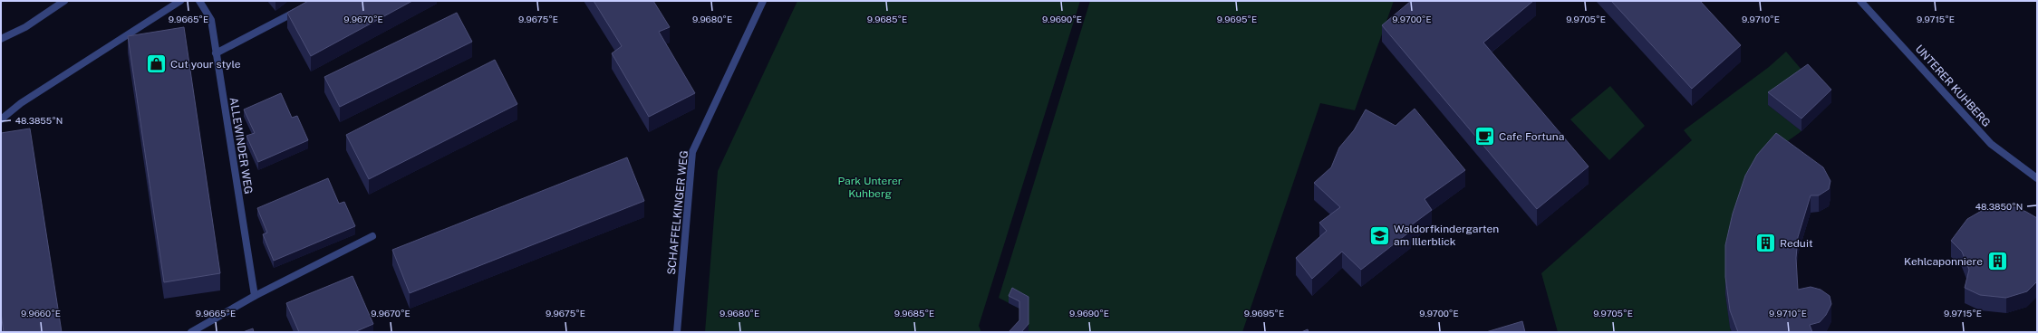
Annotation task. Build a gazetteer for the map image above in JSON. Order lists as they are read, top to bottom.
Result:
{
  "streets": {
    "street": ["UNTERER KUHBERG", "ALLEWINDER WEG", "SCHAFFELKINGER WEG"]
  },
  "parks": ["Park Unterer Kuhberg"],
  "places": {
    "shop": ["Cut your style"],
    "cafe": ["Cafe Fortuna"],
    "school or university": ["Waldorfkindergarten am Illerblick"],
    "building": ["Reduit", "Kehlcaponniere"]
  },
  "coordinates": [
    "9.9665°E",
    "9.9670°E",
    "9.9675°E",
    "9.9680°E",
    "9.9685°E",
    "9.9690°E",
    "9.9695°E",
    "9.9700°E",
    "9.9705°E",
    "9.9710°E",
    "9.9715°E",
    "48.3855°N",
    "48.3850°N",
    "9.9660°E"
  ]
}
